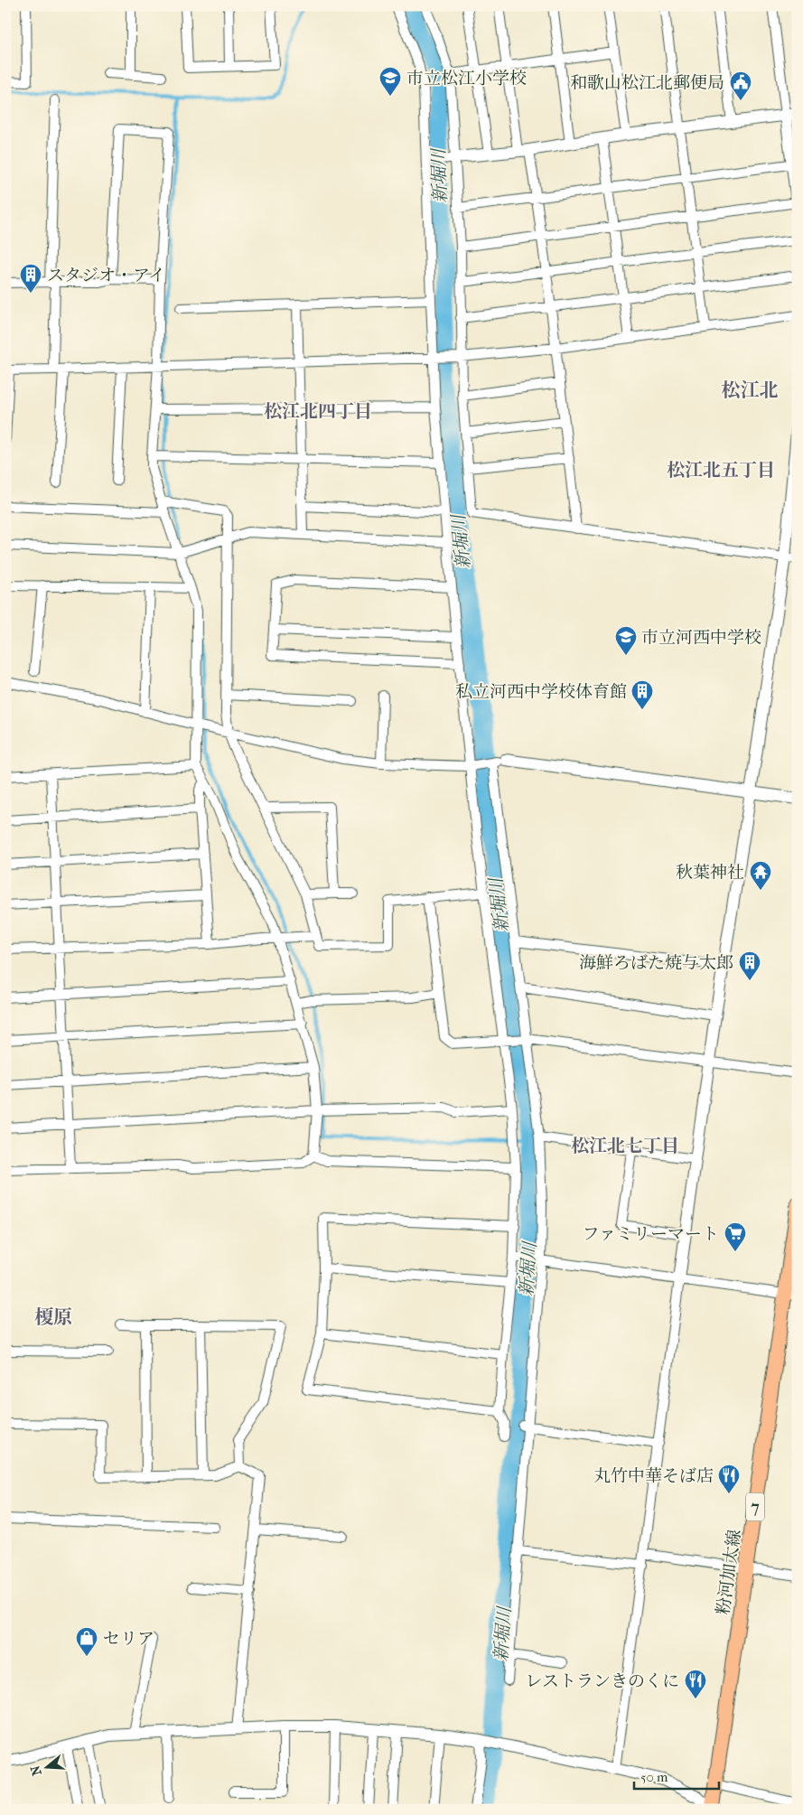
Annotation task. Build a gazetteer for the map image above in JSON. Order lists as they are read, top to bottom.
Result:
{
  "streets": {
    "main road": ["7", "粉河加太線"]
  },
  "districts": [
    "松江北",
    "松江北四丁目",
    "松江北五丁目",
    "松江北七丁目",
    "榎原"
  ],
  "water": ["新堀川"],
  "places": {
    "school or university": ["市立松江小学校", "市立河西中学校"],
    "public building": ["和歌山松江北郵便局"],
    "building": ["スタジオ・アイ", "私立河西中学校体育館", "海鮮ろばた焼与太郎"],
    "temple": ["秋葉神社"],
    "supermarket": ["ファミリーマート"],
    "restaurant": ["丸竹中華そば店", "レストランきのくに"],
    "shop": ["セリア"]
  },
  "scale_bar": "50 m",
  "north": "left"
}
